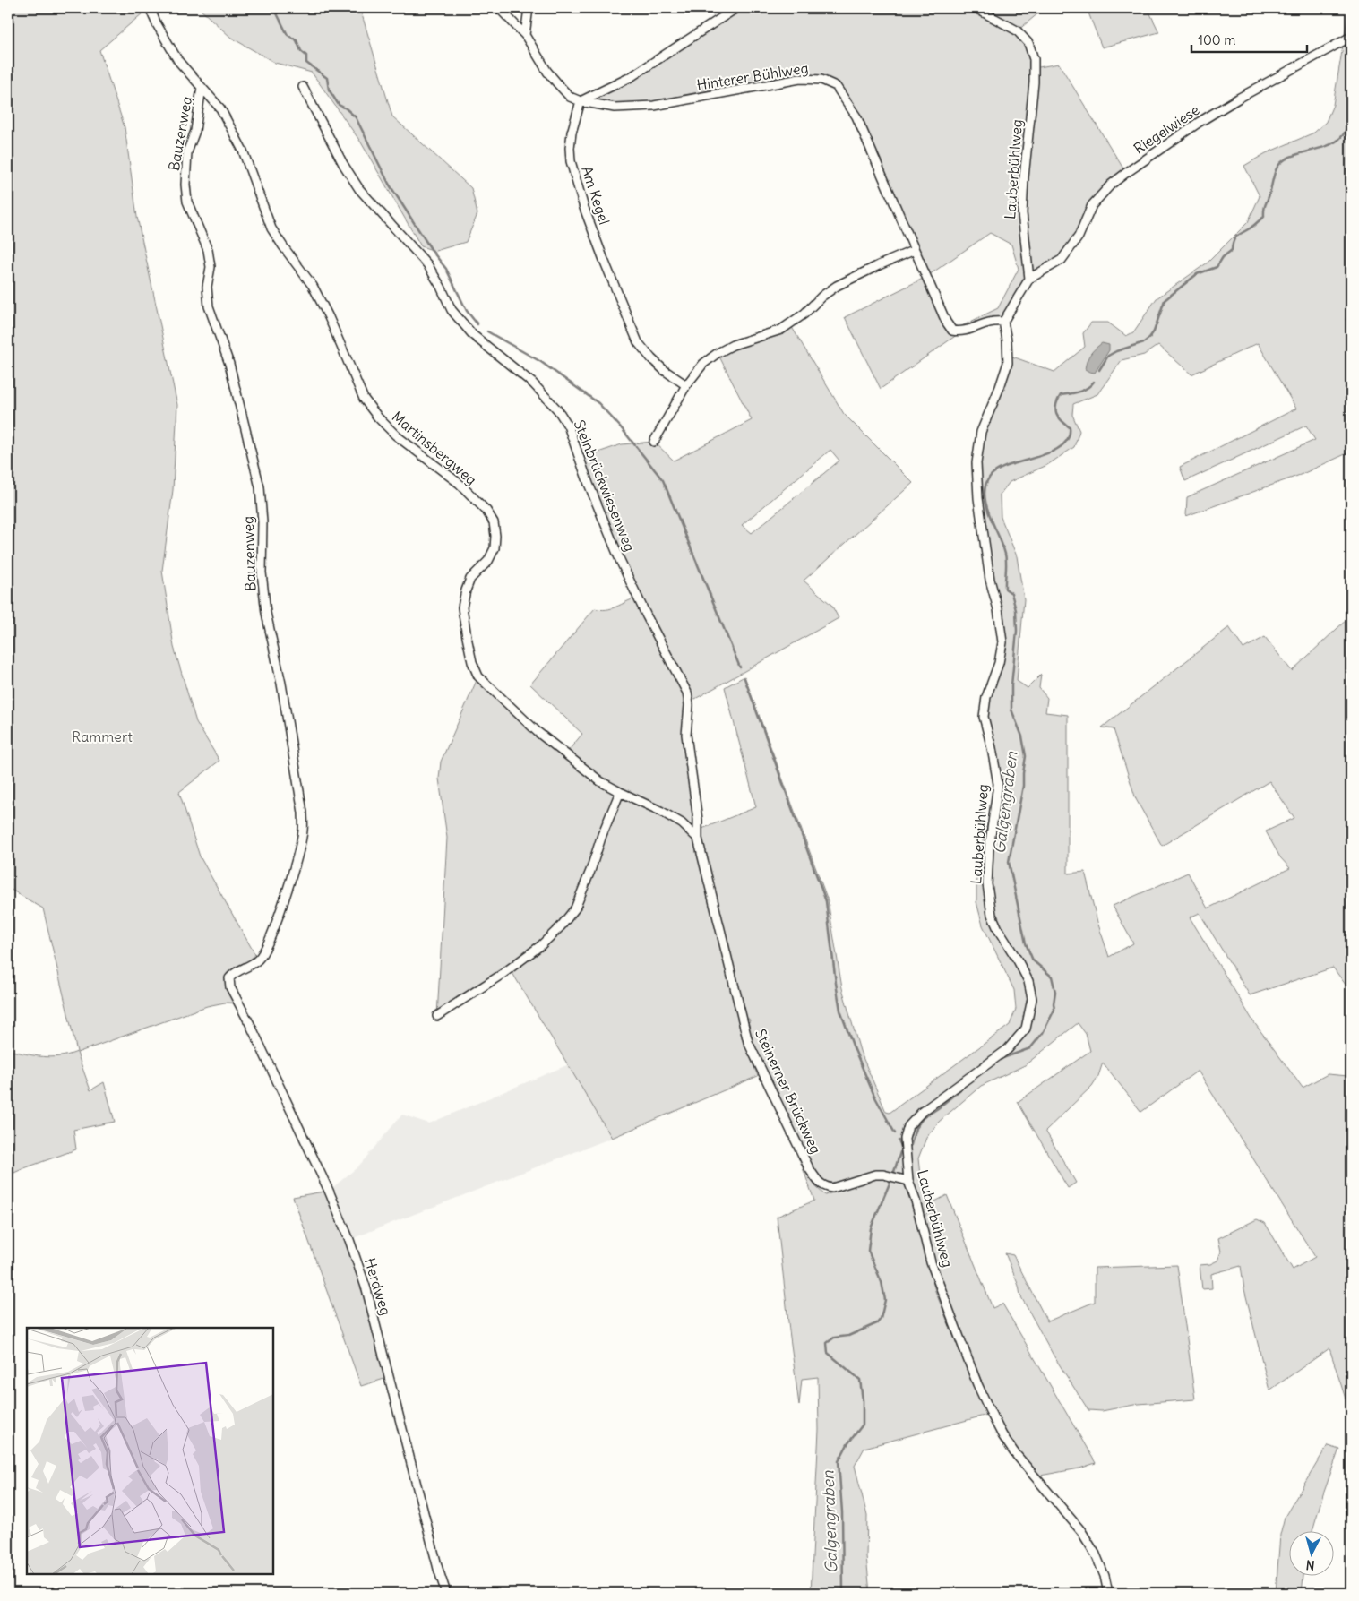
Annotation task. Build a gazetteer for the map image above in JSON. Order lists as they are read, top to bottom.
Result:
{
  "streets": {
    "street": [
      "Hinterer Bühlweg",
      "Riegelwiese",
      "Bauzenweg",
      "Lauberbühlweg",
      "Am Kegel",
      "Martinsbergweg",
      "Steinbrückwiesenweg",
      "Steinerner Brückweg",
      "Herdweg"
    ]
  },
  "crossings": [
    ["Hinterer Bühlweg", "Lauberbühlweg"],
    ["Hinterer Bühlweg", "Am Kegel"],
    ["Riegelwiese", "Lauberbühlweg"],
    ["Bauzenweg", "Martinsbergweg"],
    ["Bauzenweg", "Herdweg"],
    ["Lauberbühlweg", "Steinerner Brückweg"],
    ["Martinsbergweg", "Steinbrückwiesenweg"],
    ["Martinsbergweg", "Steinerner Brückweg"],
    ["Steinbrückwiesenweg", "Steinerner Brückweg"]
  ],
  "water": ["Galgengraben"],
  "parks": ["Rammert"],
  "scale_bar": "100 m",
  "north": "bottom"
}
